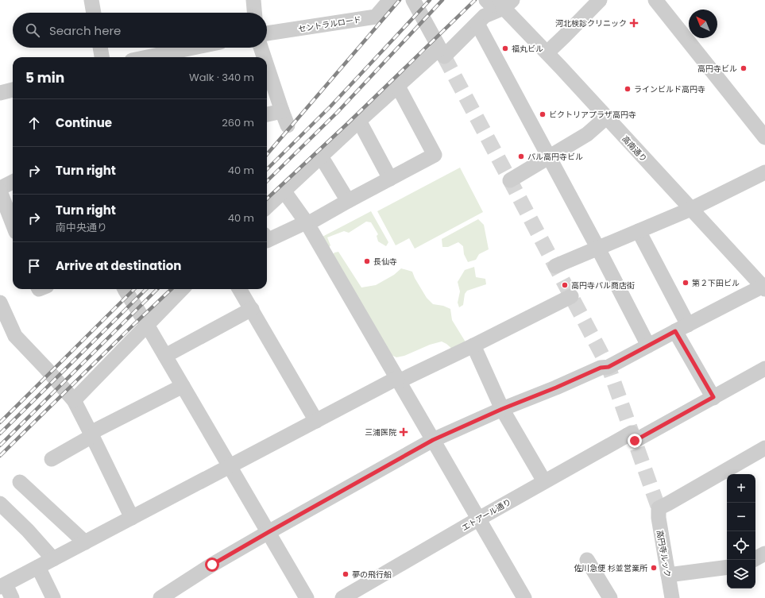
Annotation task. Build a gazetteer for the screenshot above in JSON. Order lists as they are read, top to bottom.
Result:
{
  "streets": {
    "street": [
      "セントラルロード",
      "高南通り",
      "エトアール通り",
      "高円寺ルック"
    ]
  },
  "places": {
    "health": ["河北検診クリニック", "三浦医院"],
    "other": [
      "福丸ビル",
      "高円寺ビル",
      "ラインビルド高円寺",
      "ビクトリアプラザ高円寺",
      "パル高円寺ビル",
      "長仙寺",
      "第２下田ビル",
      "高円寺パル商店街",
      "佐川急便 杉並営業所",
      "夢の飛行船"
    ]
  },
  "north": "top left",
  "page": {
    "search": "Search here",
    "heading": ["5 min", "Walk · 340 m"],
    "list": [
      ["Continue", "260 m"],
      ["Turn right", "40 m"],
      ["Turn right", "南中央通り", "40 m"],
      "Arrive at destination"
    ],
    "map_buttons": ["+", "−"]
  }
}
